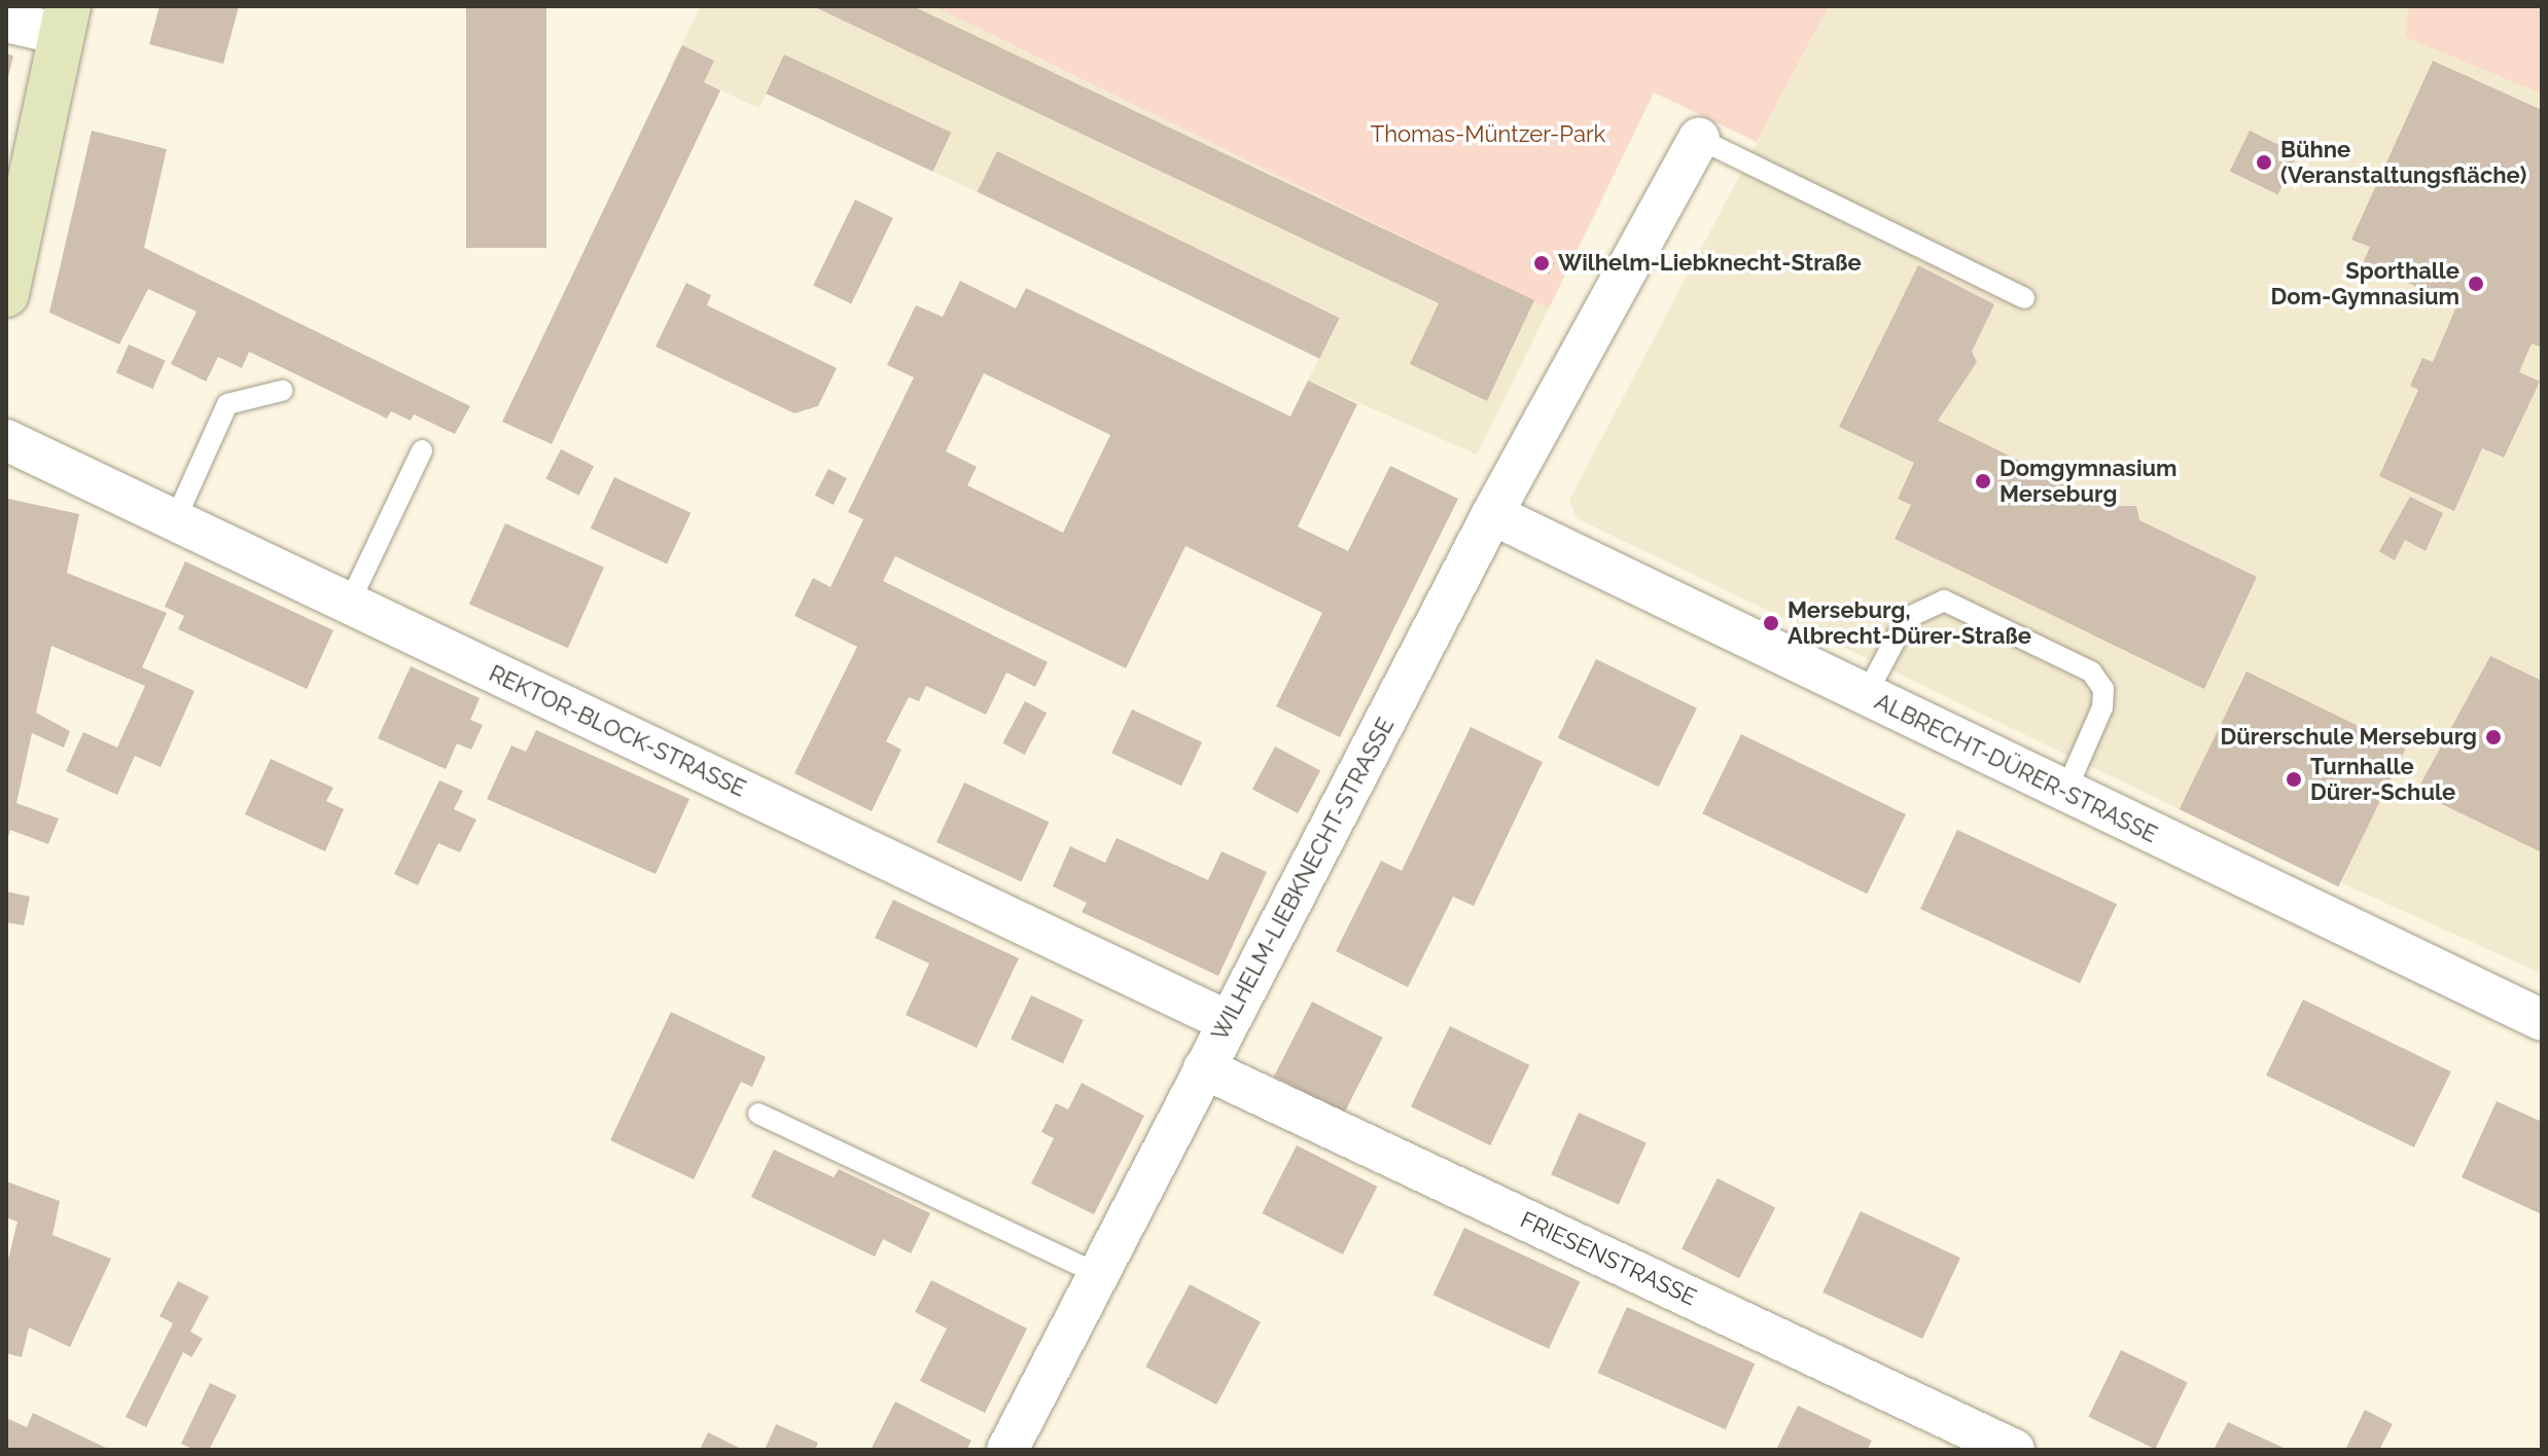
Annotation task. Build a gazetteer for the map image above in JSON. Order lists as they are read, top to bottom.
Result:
{
  "streets": {
    "street": [
      "REKTOR-BLOCK-STRASSE",
      "ALBRECHT-DÜRER-STRASSE",
      "WILHELM-LIEBKNECHT-STRASSE",
      "FRIESENSTRASSE"
    ]
  },
  "crossings": [
    ["REKTOR-BLOCK-STRASSE", "WILHELM-LIEBKNECHT-STRASSE"],
    ["ALBRECHT-DÜRER-STRASSE", "WILHELM-LIEBKNECHT-STRASSE"],
    ["WILHELM-LIEBKNECHT-STRASSE", "FRIESENSTRASSE"]
  ],
  "parks": ["Thomas-Müntzer-Park"],
  "places": [
    "Bühne (Veranstaltungsfläche)",
    "Wilhelm-Liebknecht-Straße",
    "Sporthalle Dom-Gymnasium",
    "Domgymnasium Merseburg",
    "Merseburg, Albrecht-Dürer-Straße",
    "Dürerschule Merseburg",
    "Turnhalle Dürer-Schule"
  ]
}
